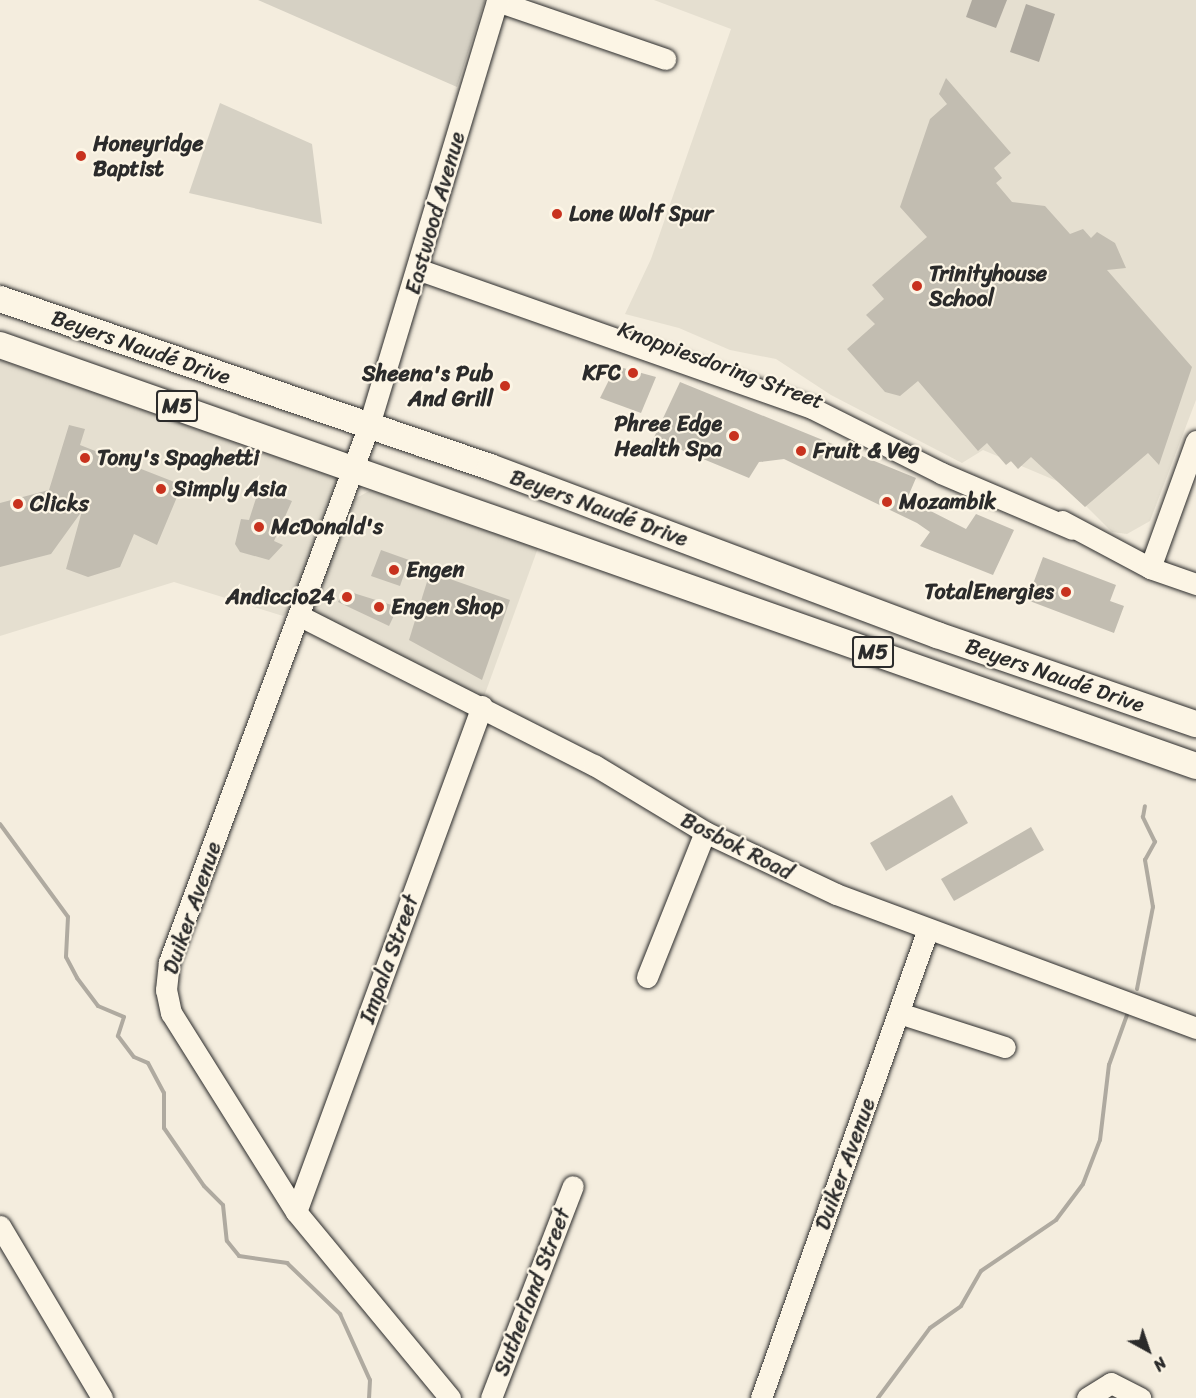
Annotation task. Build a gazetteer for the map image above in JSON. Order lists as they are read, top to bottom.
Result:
{
  "streets": {
    "main road": ["Beyers Naudé Drive", "M5"],
    "street": [
      "Eastwood Avenue",
      "Knoppiesdoring Street",
      "Bosbok Road",
      "Duiker Avenue",
      "Impala Street",
      "Sutherland Street"
    ]
  },
  "crossings": [
    ["Eastwood Avenue", "Beyers Naudé Drive"],
    ["Eastwood Avenue", "Knoppiesdoring Street"],
    ["Eastwood Avenue", "Duiker Avenue"],
    ["Beyers Naudé Drive", "Duiker Avenue"],
    ["Bosbok Road", "Duiker Avenue"],
    ["Bosbok Road", "Impala Street"],
    ["Duiker Avenue", "Impala Street"]
  ],
  "places": [
    "Honeyridge Baptist",
    "Lone Wolf Spur",
    "Trinityhouse School",
    "KFC",
    "Sheena's Pub And Grill",
    "Phree Edge Health Spa",
    "Fruit & Veg",
    "Tony's Spaghetti",
    "Simply Asia",
    "Mozambik",
    "Clicks",
    "McDonald's",
    "Engen",
    "TotalEnergies",
    "Andiccio24",
    "Engen Shop"
  ],
  "north": "bottom right"
}
